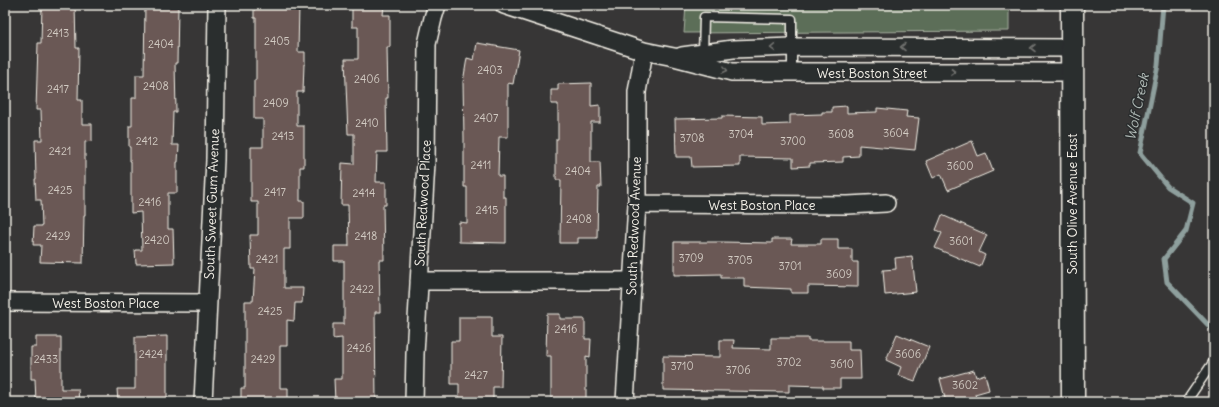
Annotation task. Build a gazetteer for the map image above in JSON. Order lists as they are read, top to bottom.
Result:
{
  "streets": {
    "street": [
      "West Boston Street",
      "South Redwood Place",
      "South Sweet Gum Avenue",
      "South Olive Avenue East",
      "West Boston Place",
      "South Redwood Avenue"
    ]
  },
  "crossings": [
    ["West Boston Street", "South Olive Avenue East"],
    ["West Boston Street", "South Redwood Avenue"],
    ["South Sweet Gum Avenue", "West Boston Place"],
    ["West Boston Place", "South Redwood Avenue"]
  ],
  "water": ["Wolf Creek"],
  "house_numbers": [
    "2413",
    "2405",
    "2404",
    "2403",
    "2406",
    "2408",
    "2417",
    "2409",
    "2407",
    "2410",
    "3604",
    "3704",
    "3608",
    "2413",
    "3708",
    "2412",
    "3700",
    "2421",
    "2411",
    "3600",
    "2404",
    "2425",
    "2417",
    "2414",
    "2416",
    "2415",
    "2408",
    "2429",
    "2418",
    "2420",
    "3601",
    "3709",
    "2421",
    "3705",
    "3701",
    "3609",
    "2422",
    "2425",
    "2416",
    "2426",
    "2424",
    "3606",
    "2433",
    "2429",
    "3702",
    "3610",
    "3710",
    "3706",
    "2427",
    "3602"
  ]
}
